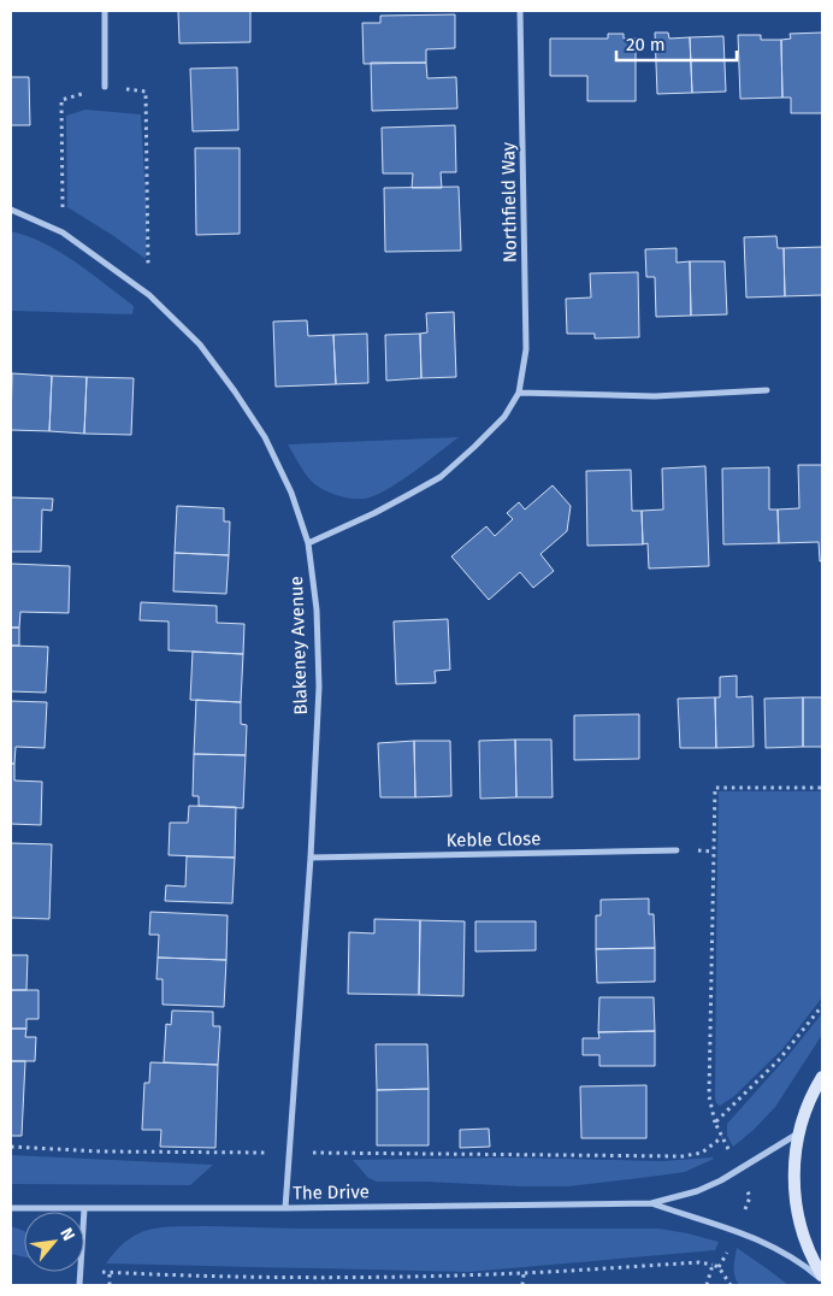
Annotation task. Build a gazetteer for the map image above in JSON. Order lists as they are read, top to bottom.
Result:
{
  "streets": {
    "street": [
      "Northfield Way",
      "Blakeney Avenue",
      "Keble Close",
      "The Drive"
    ]
  },
  "crossings": [
    ["Northfield Way", "Blakeney Avenue"],
    ["Blakeney Avenue", "Keble Close"],
    ["Blakeney Avenue", "The Drive"]
  ],
  "scale_bar": "20 m",
  "north": "top right"
}
